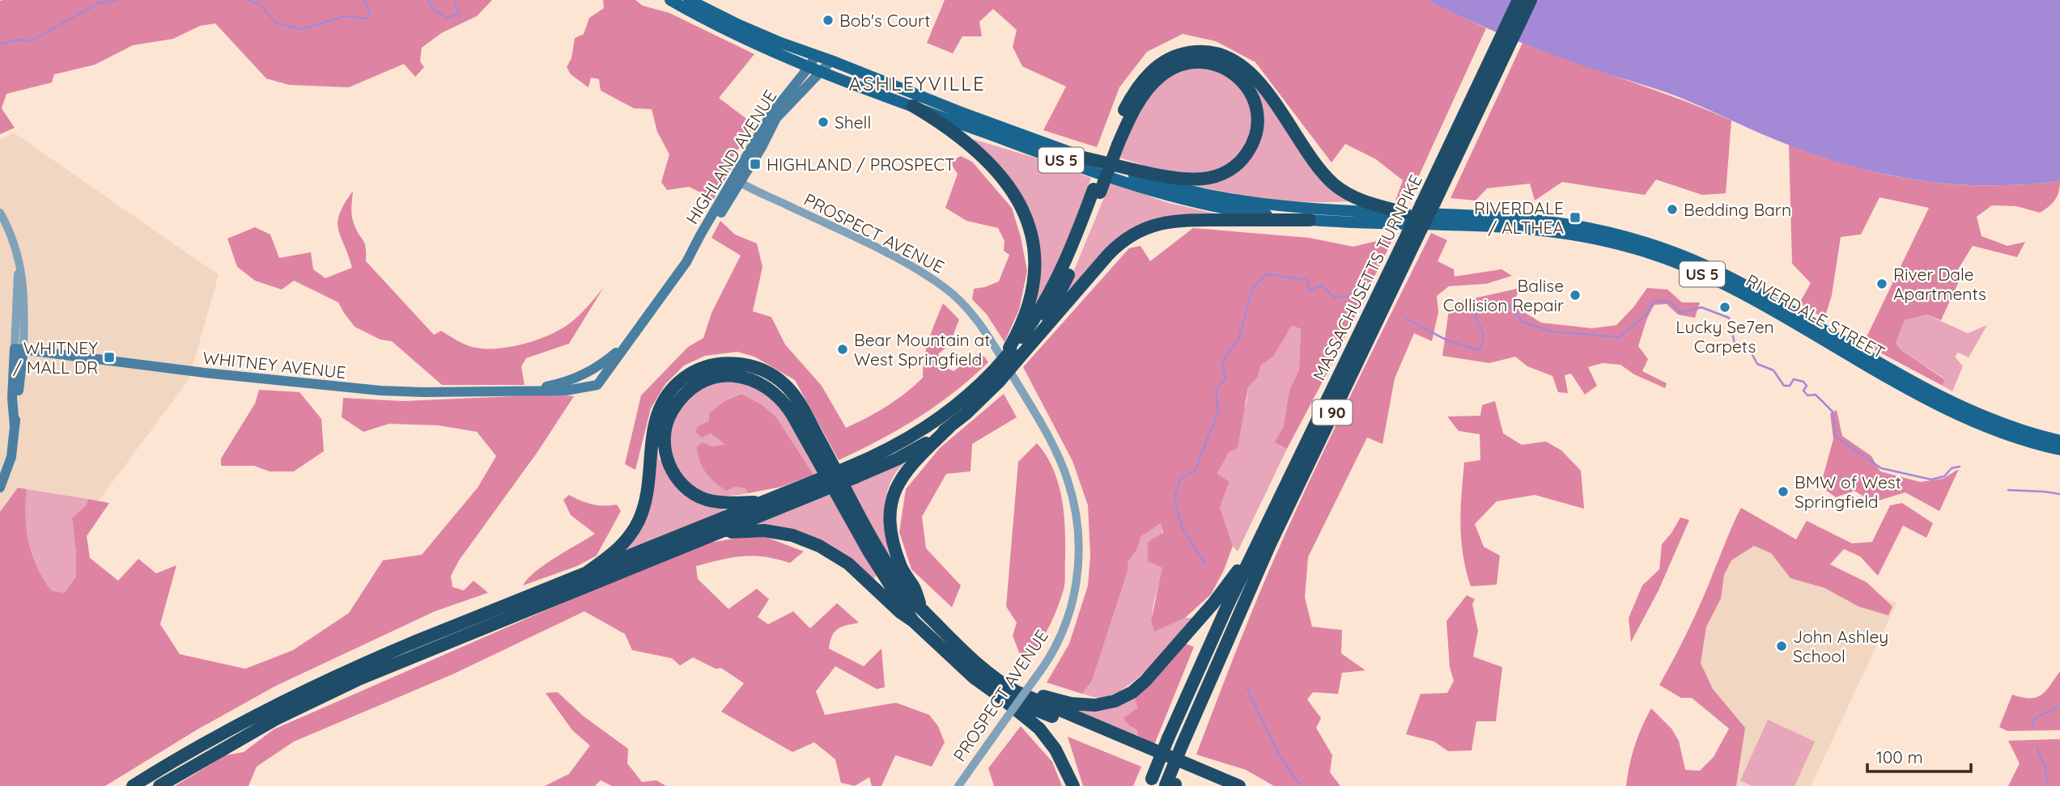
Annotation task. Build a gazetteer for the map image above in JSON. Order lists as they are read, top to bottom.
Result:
{
  "streets": {
    "highway": ["MASSACHUSETTS TURNPIKE", "I 90"],
    "main road": [
      "HIGHLAND AVENUE",
      "US 5",
      "RIVERDALE STREET",
      "WHITNEY AVENUE"
    ],
    "street": ["PROSPECT AVENUE"]
  },
  "crossings": [
    ["HIGHLAND AVENUE", "PROSPECT AVENUE"],
    ["HIGHLAND AVENUE", "RIVERDALE STREET"],
    ["HIGHLAND AVENUE", "WHITNEY AVENUE"]
  ],
  "districts": ["ASHLEYVILLE"],
  "places": {
    "other": [
      "Bob's Court",
      "Shell",
      "Bedding Barn",
      "River Dale Apartments",
      "Balise Collision Repair",
      "Lucky Se7en Carpets",
      "Bear Mountain at West Springfield",
      "BMW of West Springfield",
      "John Ashley School"
    ],
    "transit": ["HIGHLAND / PROSPECT", "RIVERDALE / ALTHEA", "WHITNEY / MALL DR"]
  },
  "scale_bar": "100 m"
}
